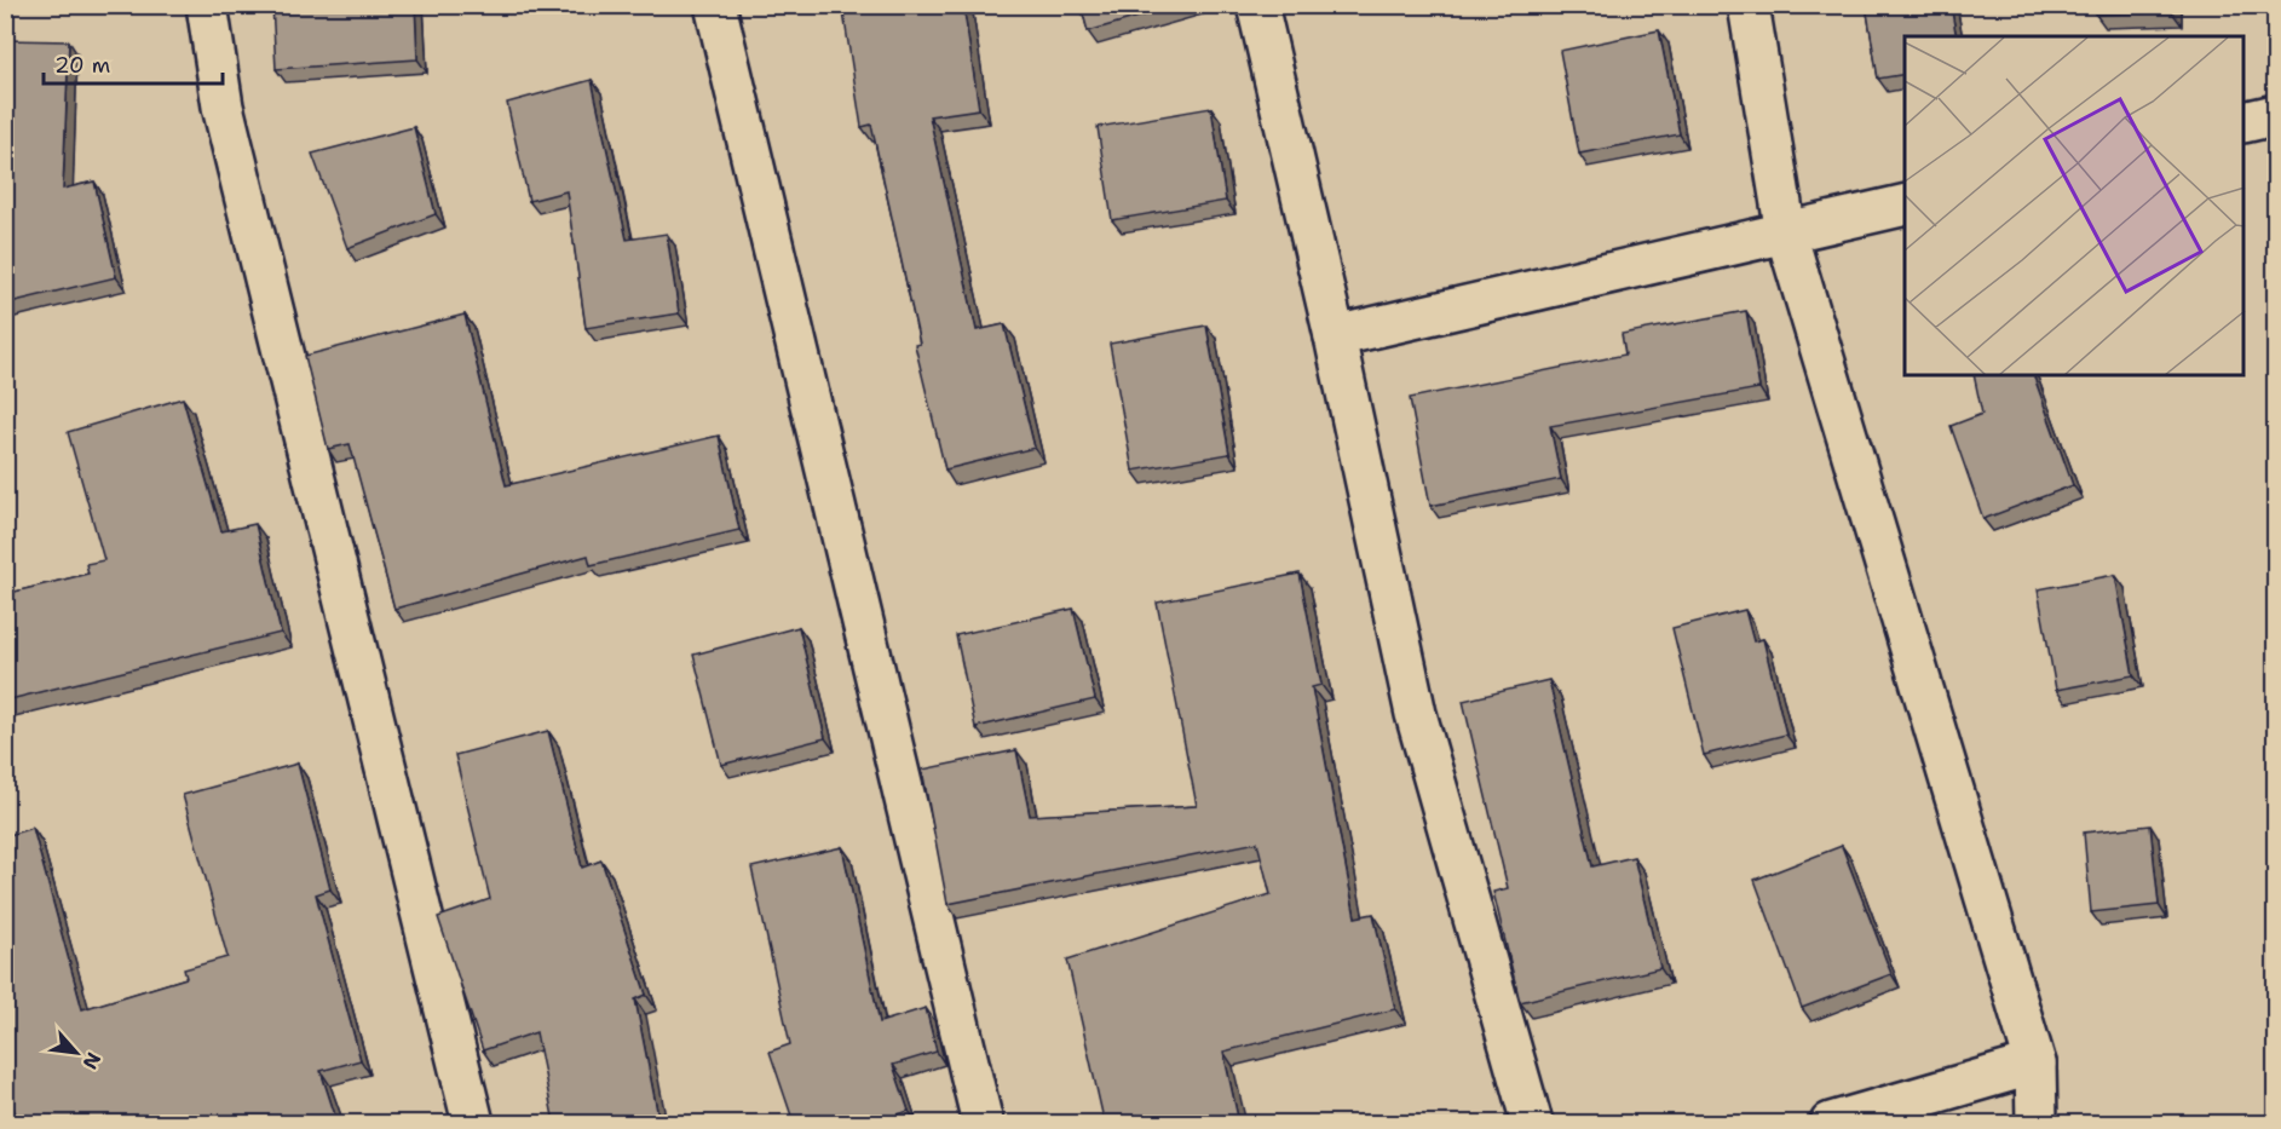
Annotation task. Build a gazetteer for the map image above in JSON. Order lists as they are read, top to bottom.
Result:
{
  "scale_bar": "20 m",
  "north": "bottom right"
}
